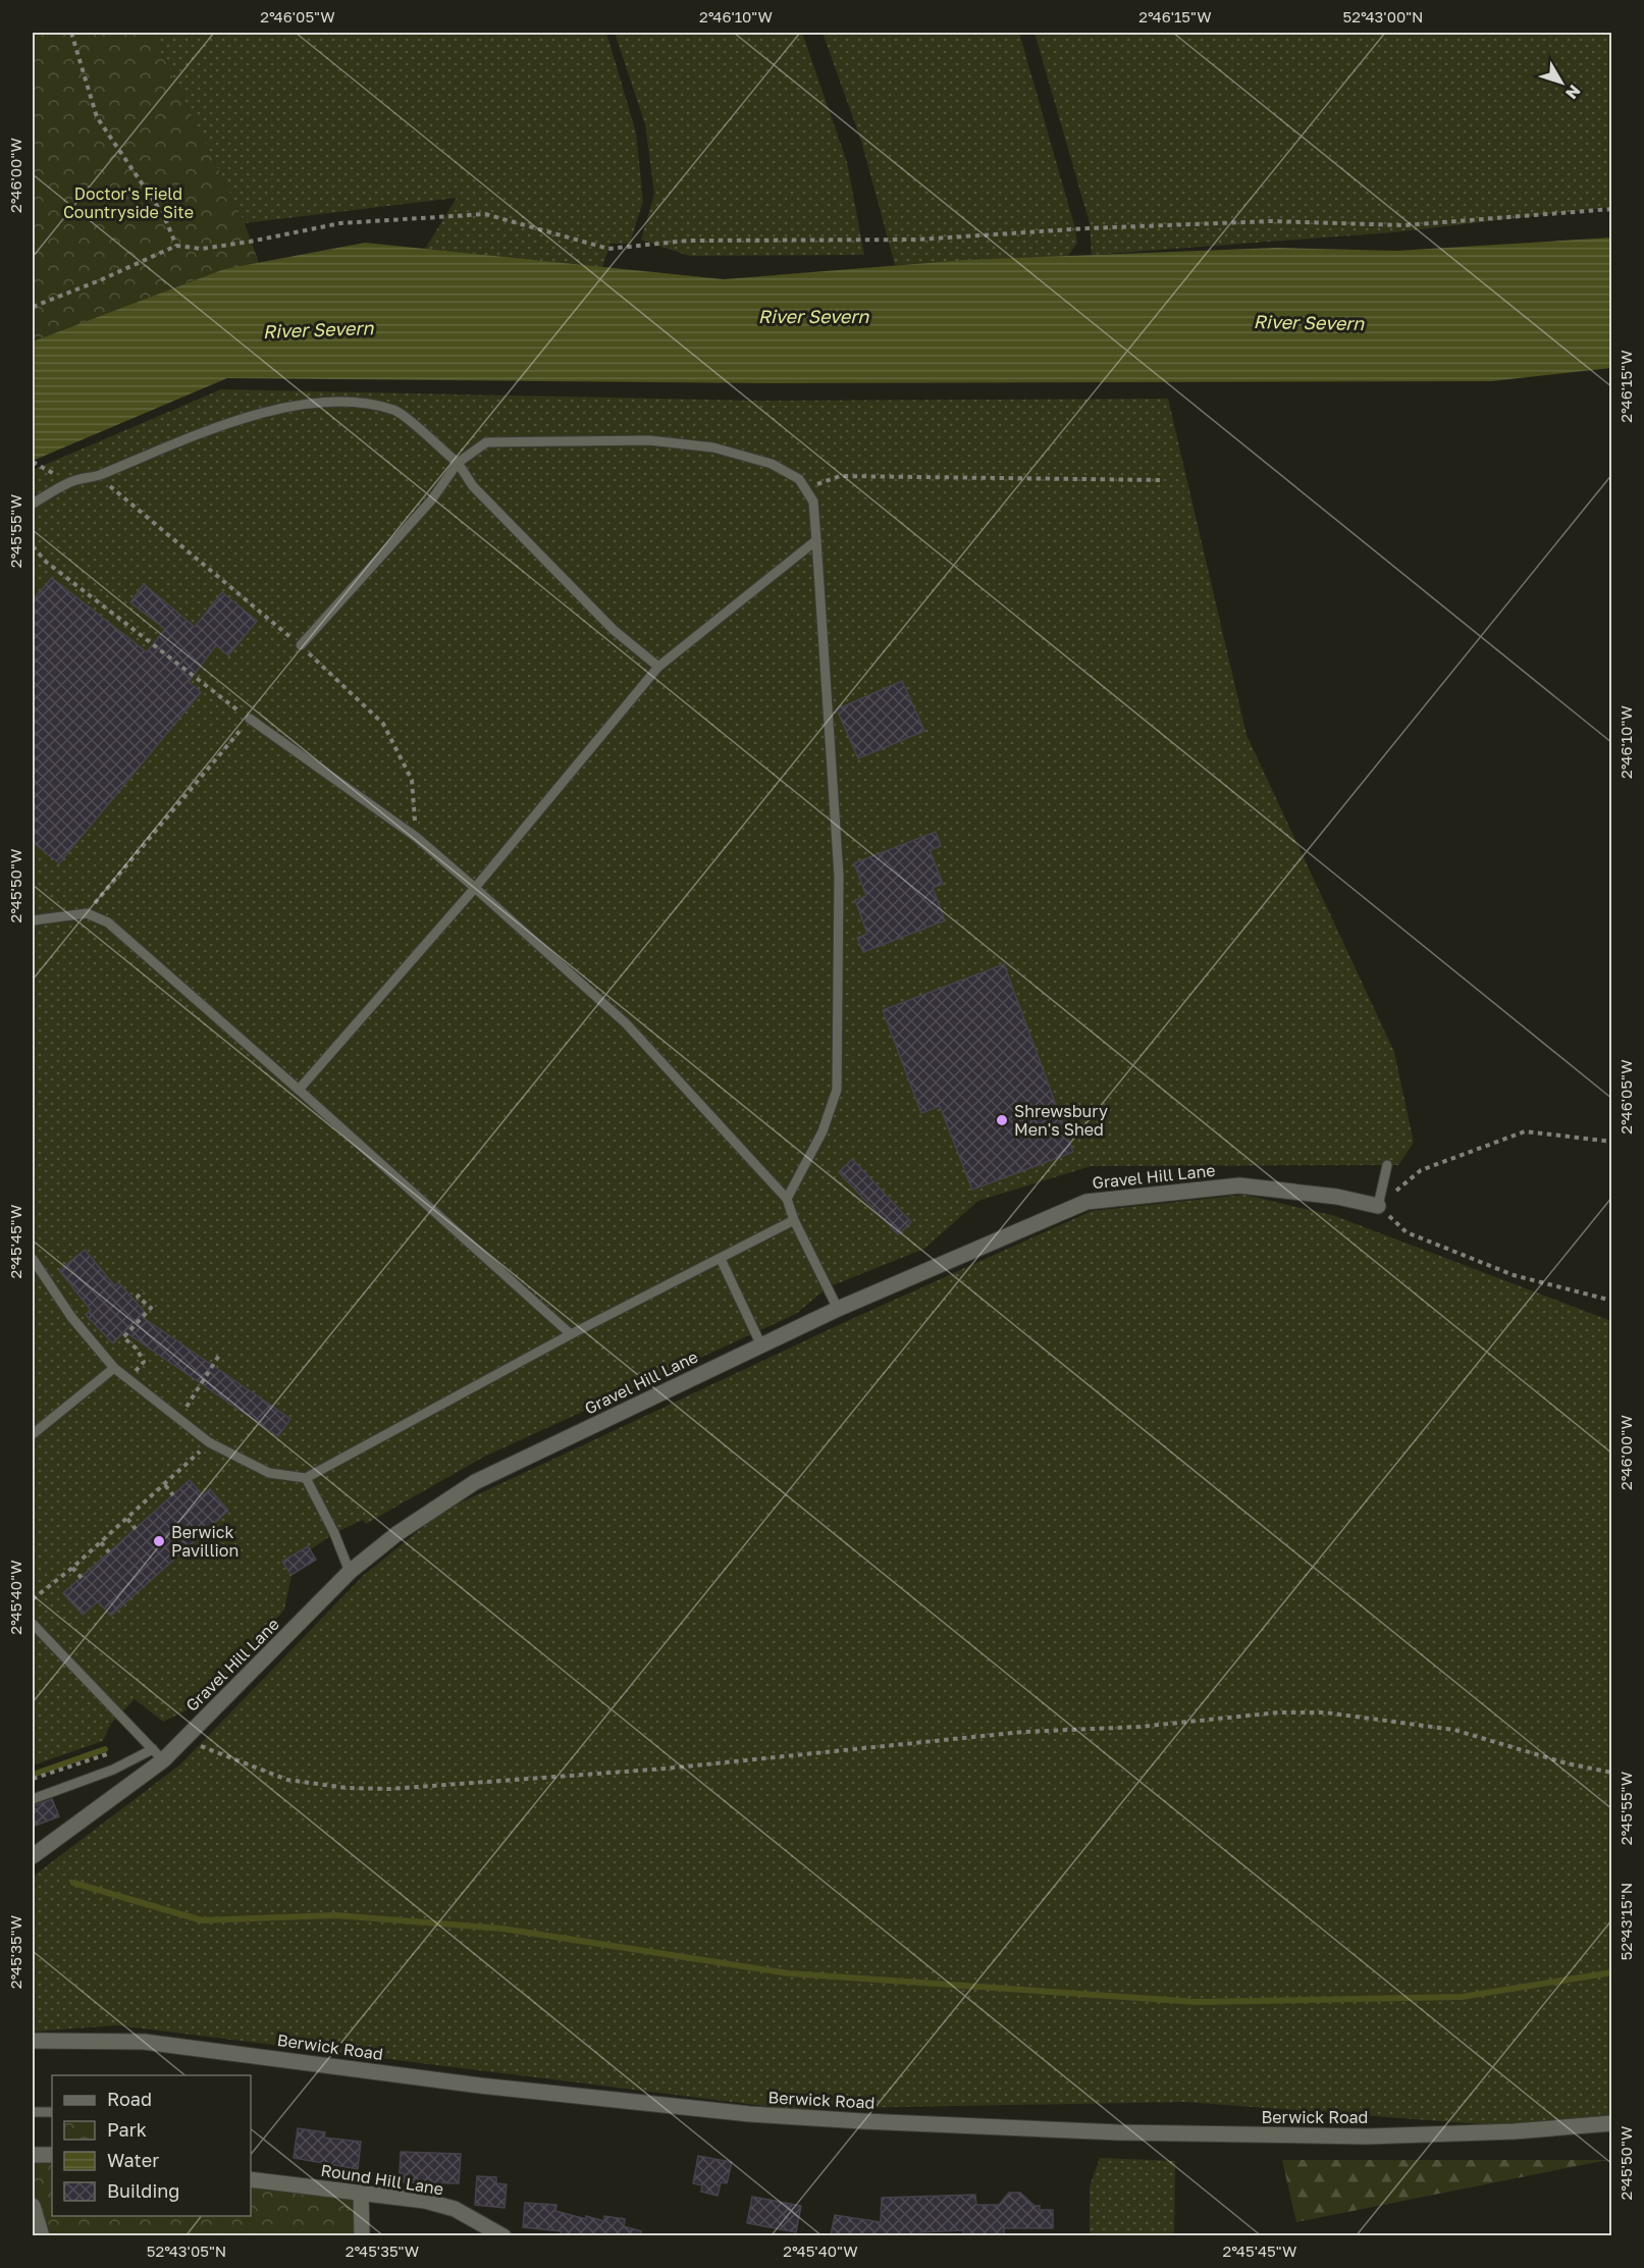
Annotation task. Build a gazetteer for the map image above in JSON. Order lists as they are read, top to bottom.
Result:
{
  "streets": {
    "street": ["Gravel Hill Lane", "Berwick Road", "Round Hill Lane"]
  },
  "water": ["River Severn"],
  "parks": ["Doctor's Field Countryside Site"],
  "places": ["Shrewsbury Men's Shed", "Berwick Pavillion"],
  "legend": [
    "Road",
    "Park",
    "Water",
    "Building"
  ],
  "north": "bottom right",
  "coordinates": [
    "2°46'05\"W",
    "2°46'10\"W",
    "2°46'15\"W",
    "52°43'00\"N",
    "2°46'00\"W",
    "2°45'55\"W",
    "2°45'50\"W",
    "2°45'45\"W",
    "2°45'40\"W",
    "52°43'15\"N",
    "2°45'35\"W",
    "52°43'05\"N"
  ]
}
